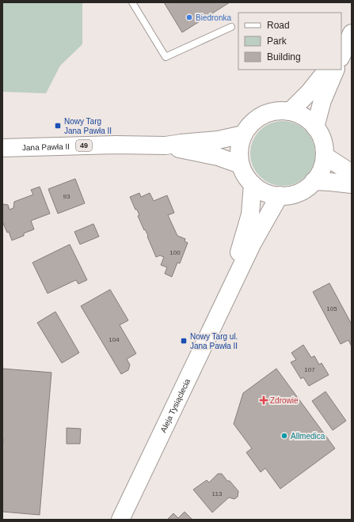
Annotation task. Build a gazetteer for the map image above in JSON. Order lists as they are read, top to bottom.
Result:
{
  "streets": {
    "main road": ["49", "Jana Pawła II", "Aleja Tysiąclecia"]
  },
  "crossings": [
    ["Jana Pawła II", "Aleja Tysiąclecia"]
  ],
  "places": {
    "other": ["Biedronka", "Allmedica"],
    "transit": ["Nowy Targ Jana Pawła II", "Nowy Targ ul. Jana Pawła II"],
    "health": ["Zdrowie"]
  },
  "house_numbers": [
    "93",
    "100",
    "105",
    "104",
    "107",
    "113"
  ],
  "legend": ["Road", "Park", "Building"]
}
